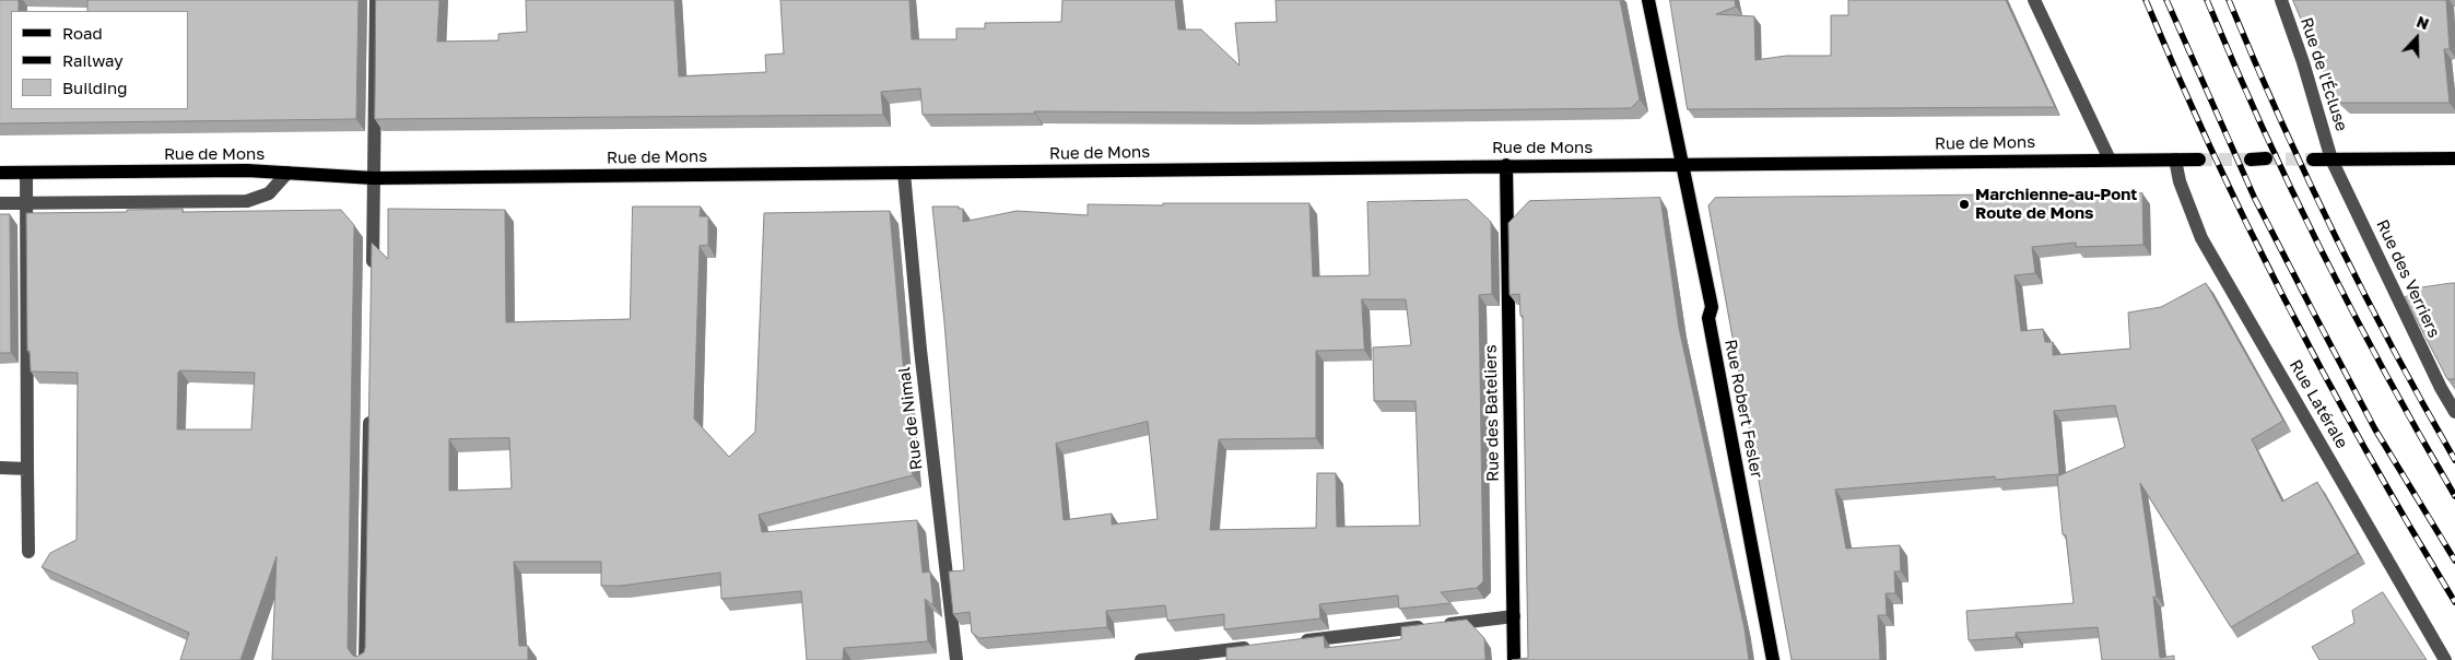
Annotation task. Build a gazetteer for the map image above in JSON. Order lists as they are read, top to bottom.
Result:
{
  "streets": {
    "main road": ["Rue de Mons", "Rue Robert Fesler", "Rue des Bateliers"],
    "street": [
      "Rue de l'Écluse",
      "Rue des Verriers",
      "Rue Latérale",
      "Rue de Nimal"
    ]
  },
  "crossings": [
    ["Rue de l'Écluse", "Rue des Verriers"],
    ["Rue de Mons", "Rue Latérale"],
    ["Rue de Mons", "Rue Robert Fesler"],
    ["Rue de Mons", "Rue des Bateliers"],
    ["Rue de Mons", "Rue de Nimal"]
  ],
  "places": ["Marchienne-au-Pont Route de Mons"],
  "legend": ["Road", "Railway", "Building"],
  "north": "top"
}
